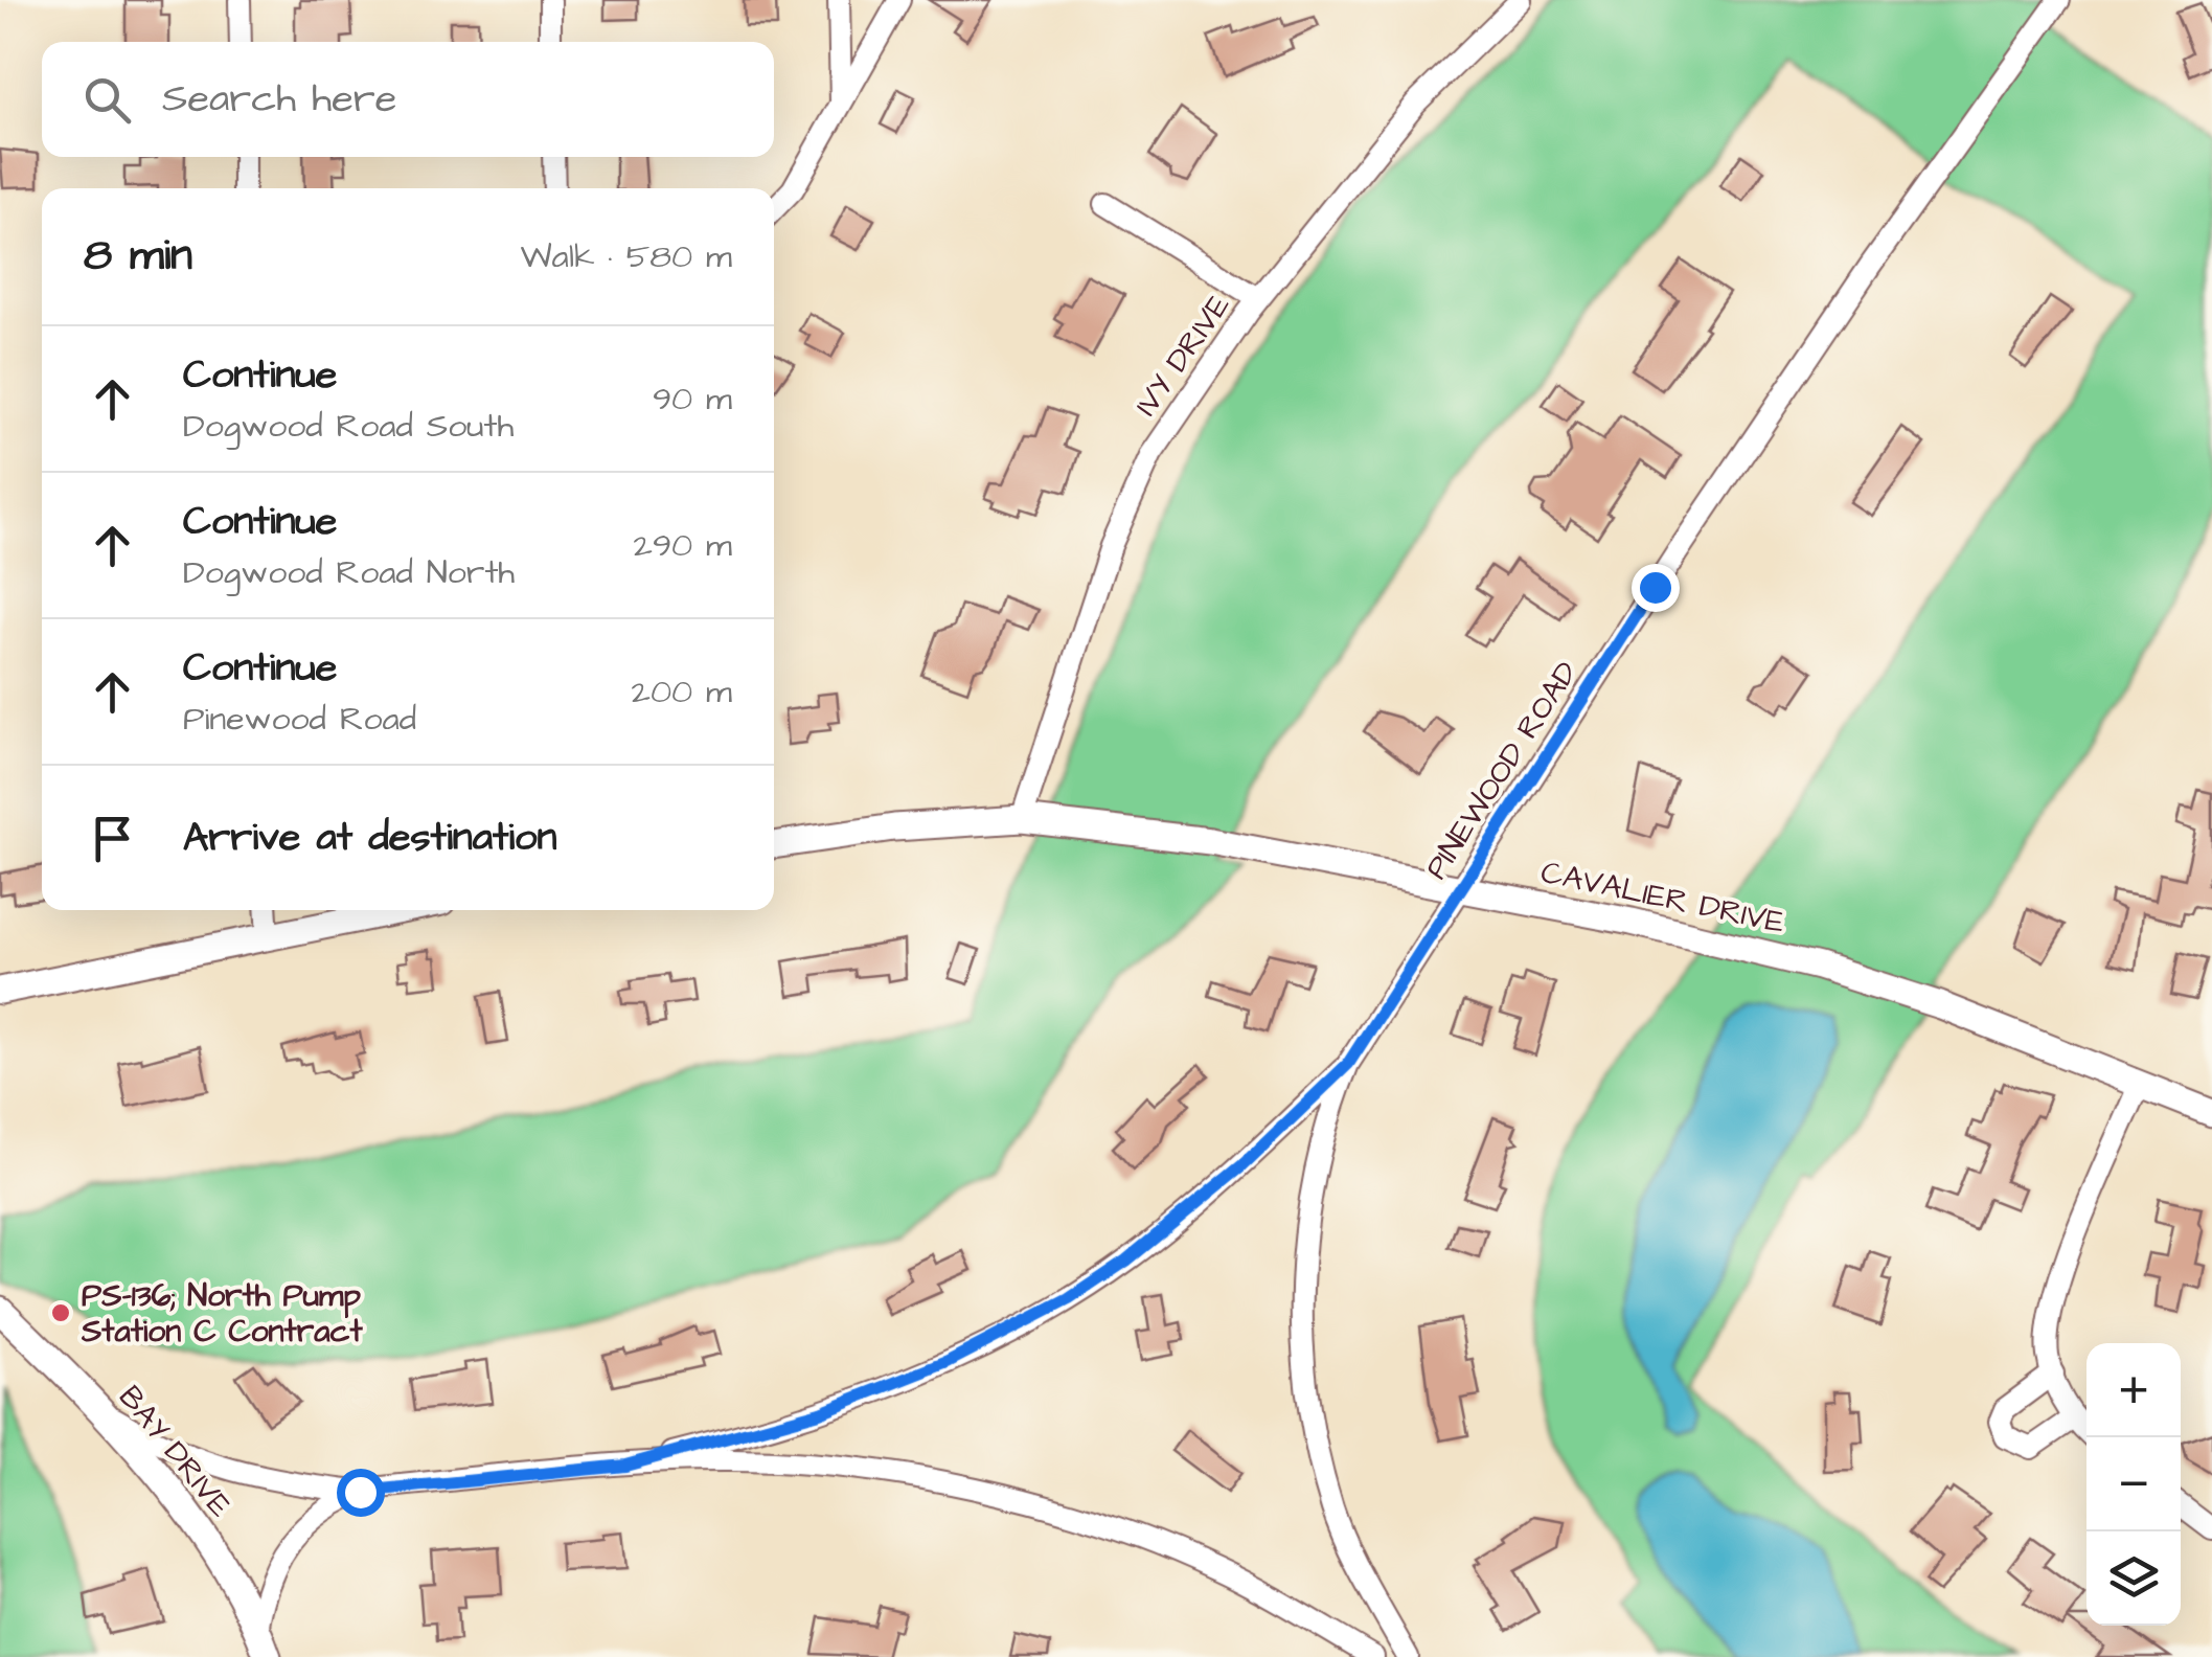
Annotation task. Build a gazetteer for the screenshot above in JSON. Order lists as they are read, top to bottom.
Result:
{
  "streets": {
    "street": [
      "IVY DRIVE",
      "PINEWOOD ROAD",
      "CAVALIER DRIVE",
      "BAY DRIVE"
    ]
  },
  "crossings": [
    ["IVY DRIVE", "CAVALIER DRIVE"],
    ["PINEWOOD ROAD", "CAVALIER DRIVE"]
  ],
  "places": ["PS-136; North Pump Station C Contract"],
  "page": {
    "search": "Search here",
    "heading": ["8 min", "Walk · 580 m"],
    "list": [
      ["Continue", "Dogwood Road South", "90 m"],
      ["Continue", "Dogwood Road North", "290 m"],
      ["Continue", "Pinewood Road", "200 m"],
      "Arrive at destination"
    ],
    "map_buttons": ["+", "−"]
  }
}
